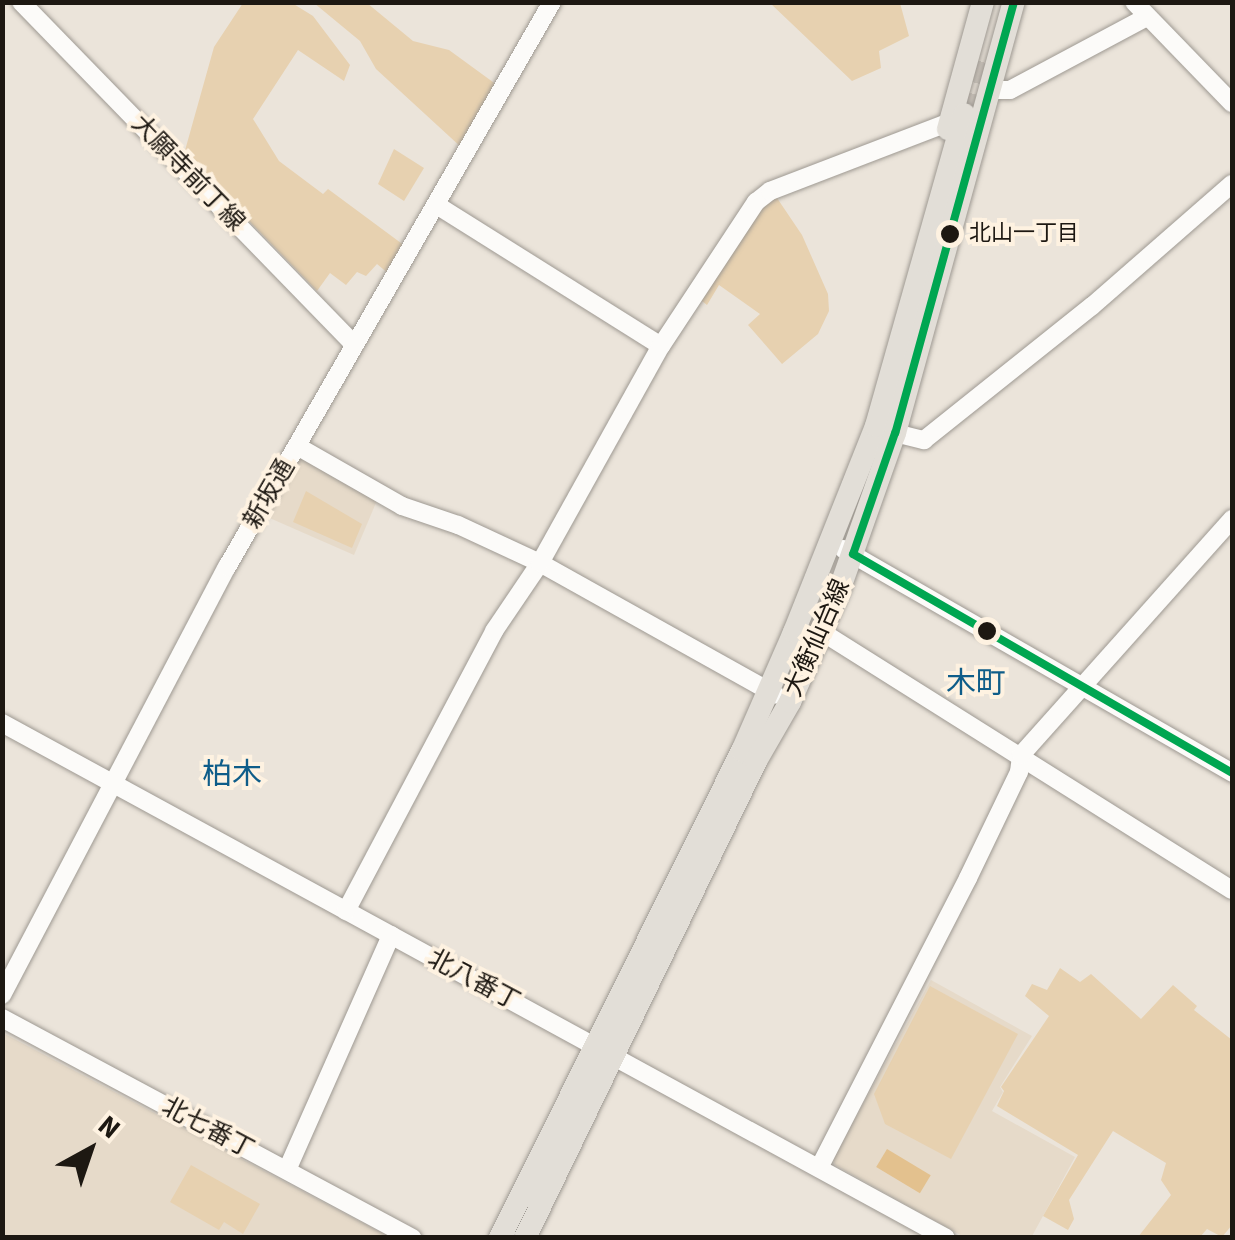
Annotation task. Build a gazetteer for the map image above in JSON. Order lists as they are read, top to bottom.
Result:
{
  "streets": {
    "main road": ["大衡仙台線"],
    "street": [
      "大願寺前丁線",
      "新坂通",
      "北八番丁",
      "北七番丁"
    ]
  },
  "crossings": [
    ["大願寺前丁線", "新坂通"],
    ["新坂通", "北八番丁"],
    ["大衡仙台線", "北八番丁"]
  ],
  "districts": ["木町", "柏木"],
  "places": ["北山一丁目"],
  "north": "top right"
}
